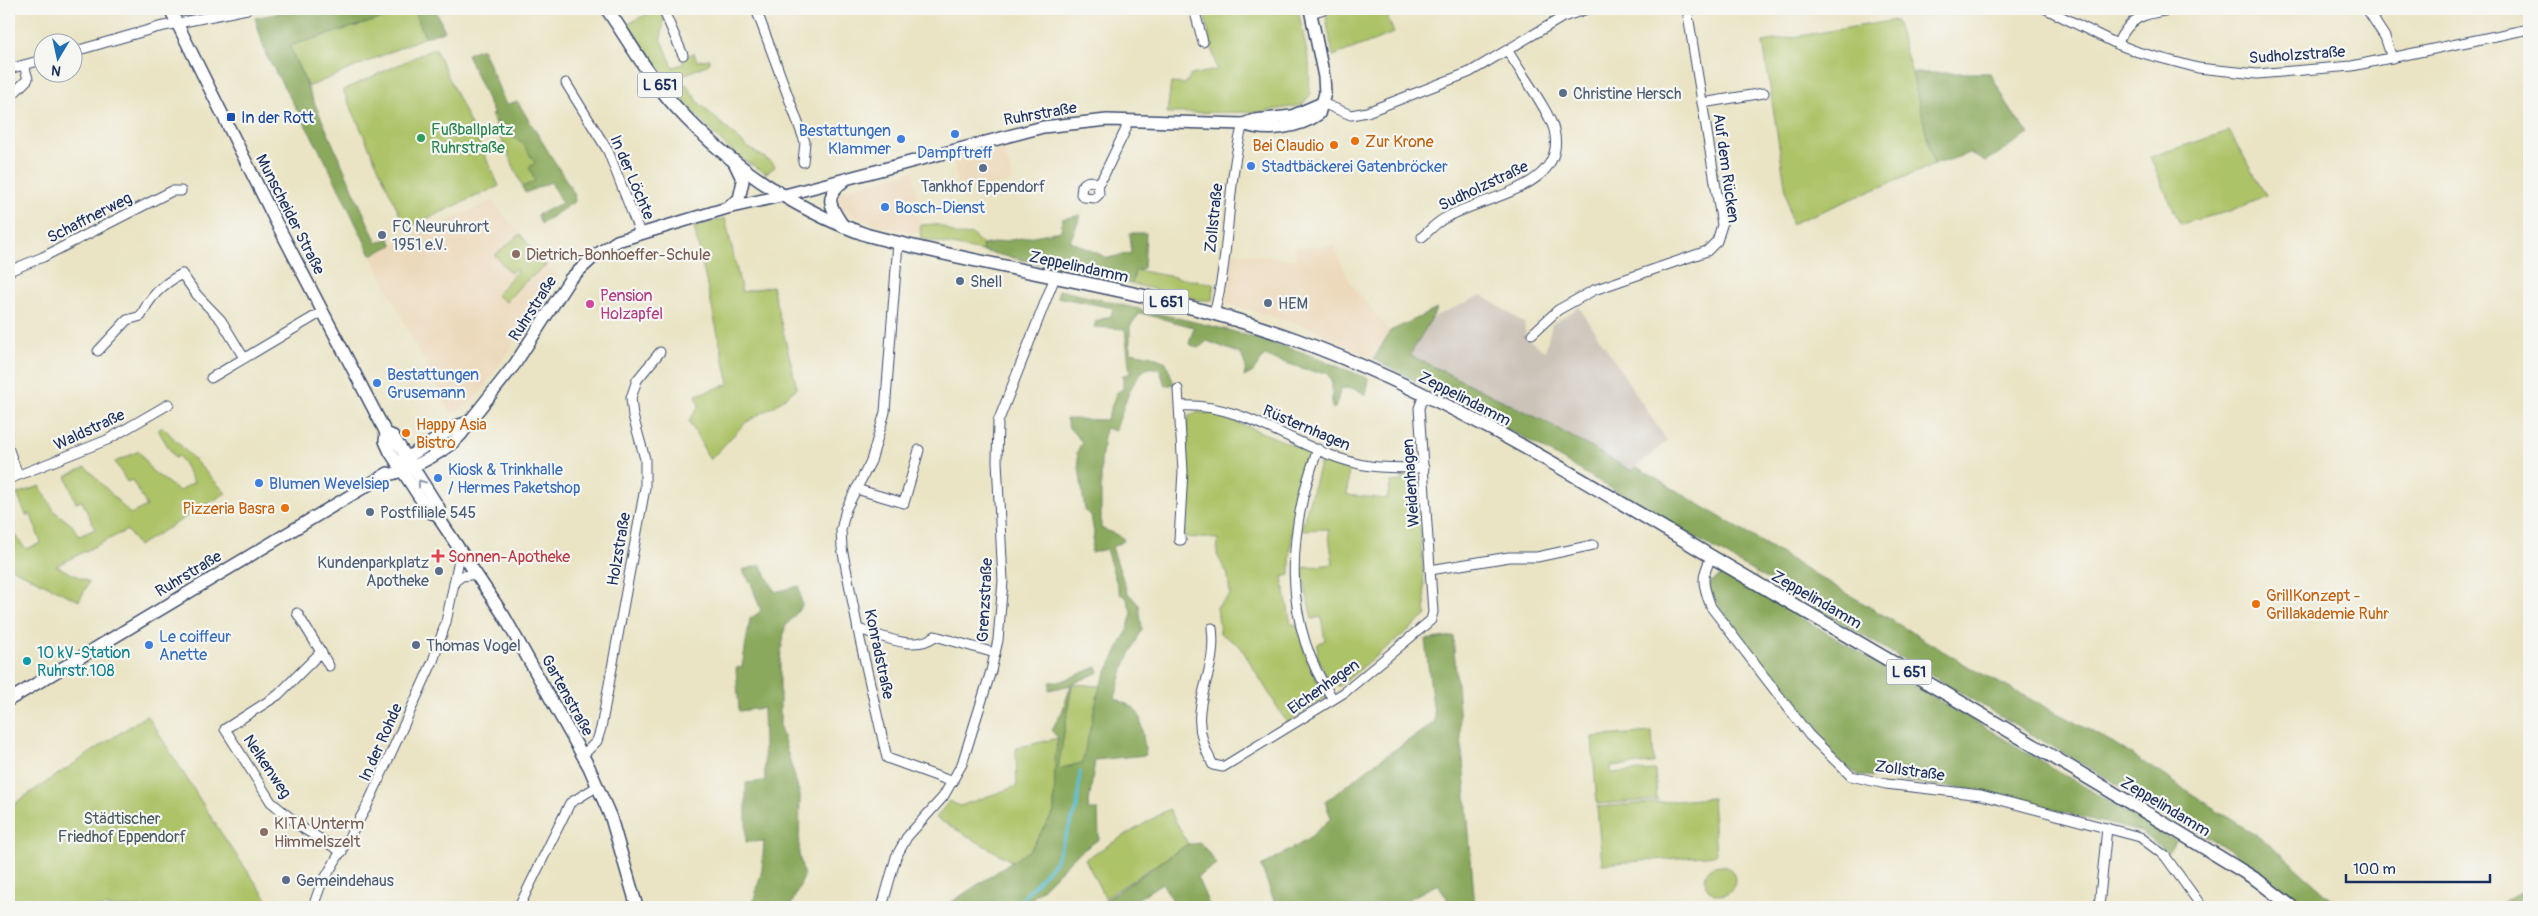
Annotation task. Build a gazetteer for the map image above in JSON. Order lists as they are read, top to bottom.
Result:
{
  "streets": {
    "main road": ["L 651", "Zeppelindamm"],
    "street": [
      "Sudholzstraße",
      "Ruhrstraße",
      "Auf dem Rücken",
      "In der Löchte",
      "Munscheider Straße",
      "Schaffnerweg",
      "Zollstraße",
      "Rüsternhagen",
      "Waldstraße",
      "Weidenhagen",
      "Holzstraße",
      "Grenzstraße",
      "Konradstraße",
      "Eichenhagen",
      "Gartenstraße",
      "In der Rohde",
      "Nelkenweg"
    ]
  },
  "crossings": [
    ["Ruhrstraße", "In der Löchte"],
    ["Ruhrstraße", "Munscheider Straße"],
    ["Ruhrstraße", "Zollstraße"],
    ["Ruhrstraße", "Zeppelindamm"],
    ["Ruhrstraße", "Gartenstraße"],
    ["Munscheider Straße", "Gartenstraße"],
    ["Zollstraße", "Zeppelindamm"],
    ["Zeppelindamm", "Weidenhagen"],
    ["Zeppelindamm", "Grenzstraße"],
    ["Zeppelindamm", "Konradstraße"],
    ["Rüsternhagen", "Weidenhagen"],
    ["Weidenhagen", "Eichenhagen"],
    ["Holzstraße", "Gartenstraße"],
    ["Grenzstraße", "Konradstraße"],
    ["Gartenstraße", "In der Rohde"],
    ["In der Rohde", "Nelkenweg"]
  ],
  "parks": ["Städtischer Friedhof Eppendorf"],
  "places": {
    "other": [
      "Christine Hersch",
      "Dampftreff",
      "Fußballplatz Ruhrstraße",
      "Bestattungen Klammer",
      "Zur Krone",
      "Bei Claudio",
      "Stadtbäckerei Gatenbröcker",
      "Tankhof Eppendorf",
      "Bosch-Dienst",
      "FC Neuruhrort 1951 e.V.",
      "Dietrich-Bonhoeffer-Schule",
      "Shell",
      "HEM",
      "Pension Holzapfel",
      "Bestattungen Grusemann",
      "Happy Asia Bistro",
      "Kiosk & Trinkhalle / Hermes Paketshop",
      "Blumen Wevelsiep",
      "Pizzeria Basra",
      "Postfiliale 545",
      "Kundenparkplatz Apotheke",
      "GrillKonzept - Grillakademie Ruhr",
      "Le coiffeur Anette",
      "Thomas Vogel",
      "10 kV-Station Ruhrstr.108",
      "KITA Unterm Himmelszelt",
      "Gemeindehaus"
    ],
    "transit": ["In der Rott"],
    "health": ["Sonnen-Apotheke"]
  },
  "scale_bar": "100 m",
  "north": "bottom"
}
